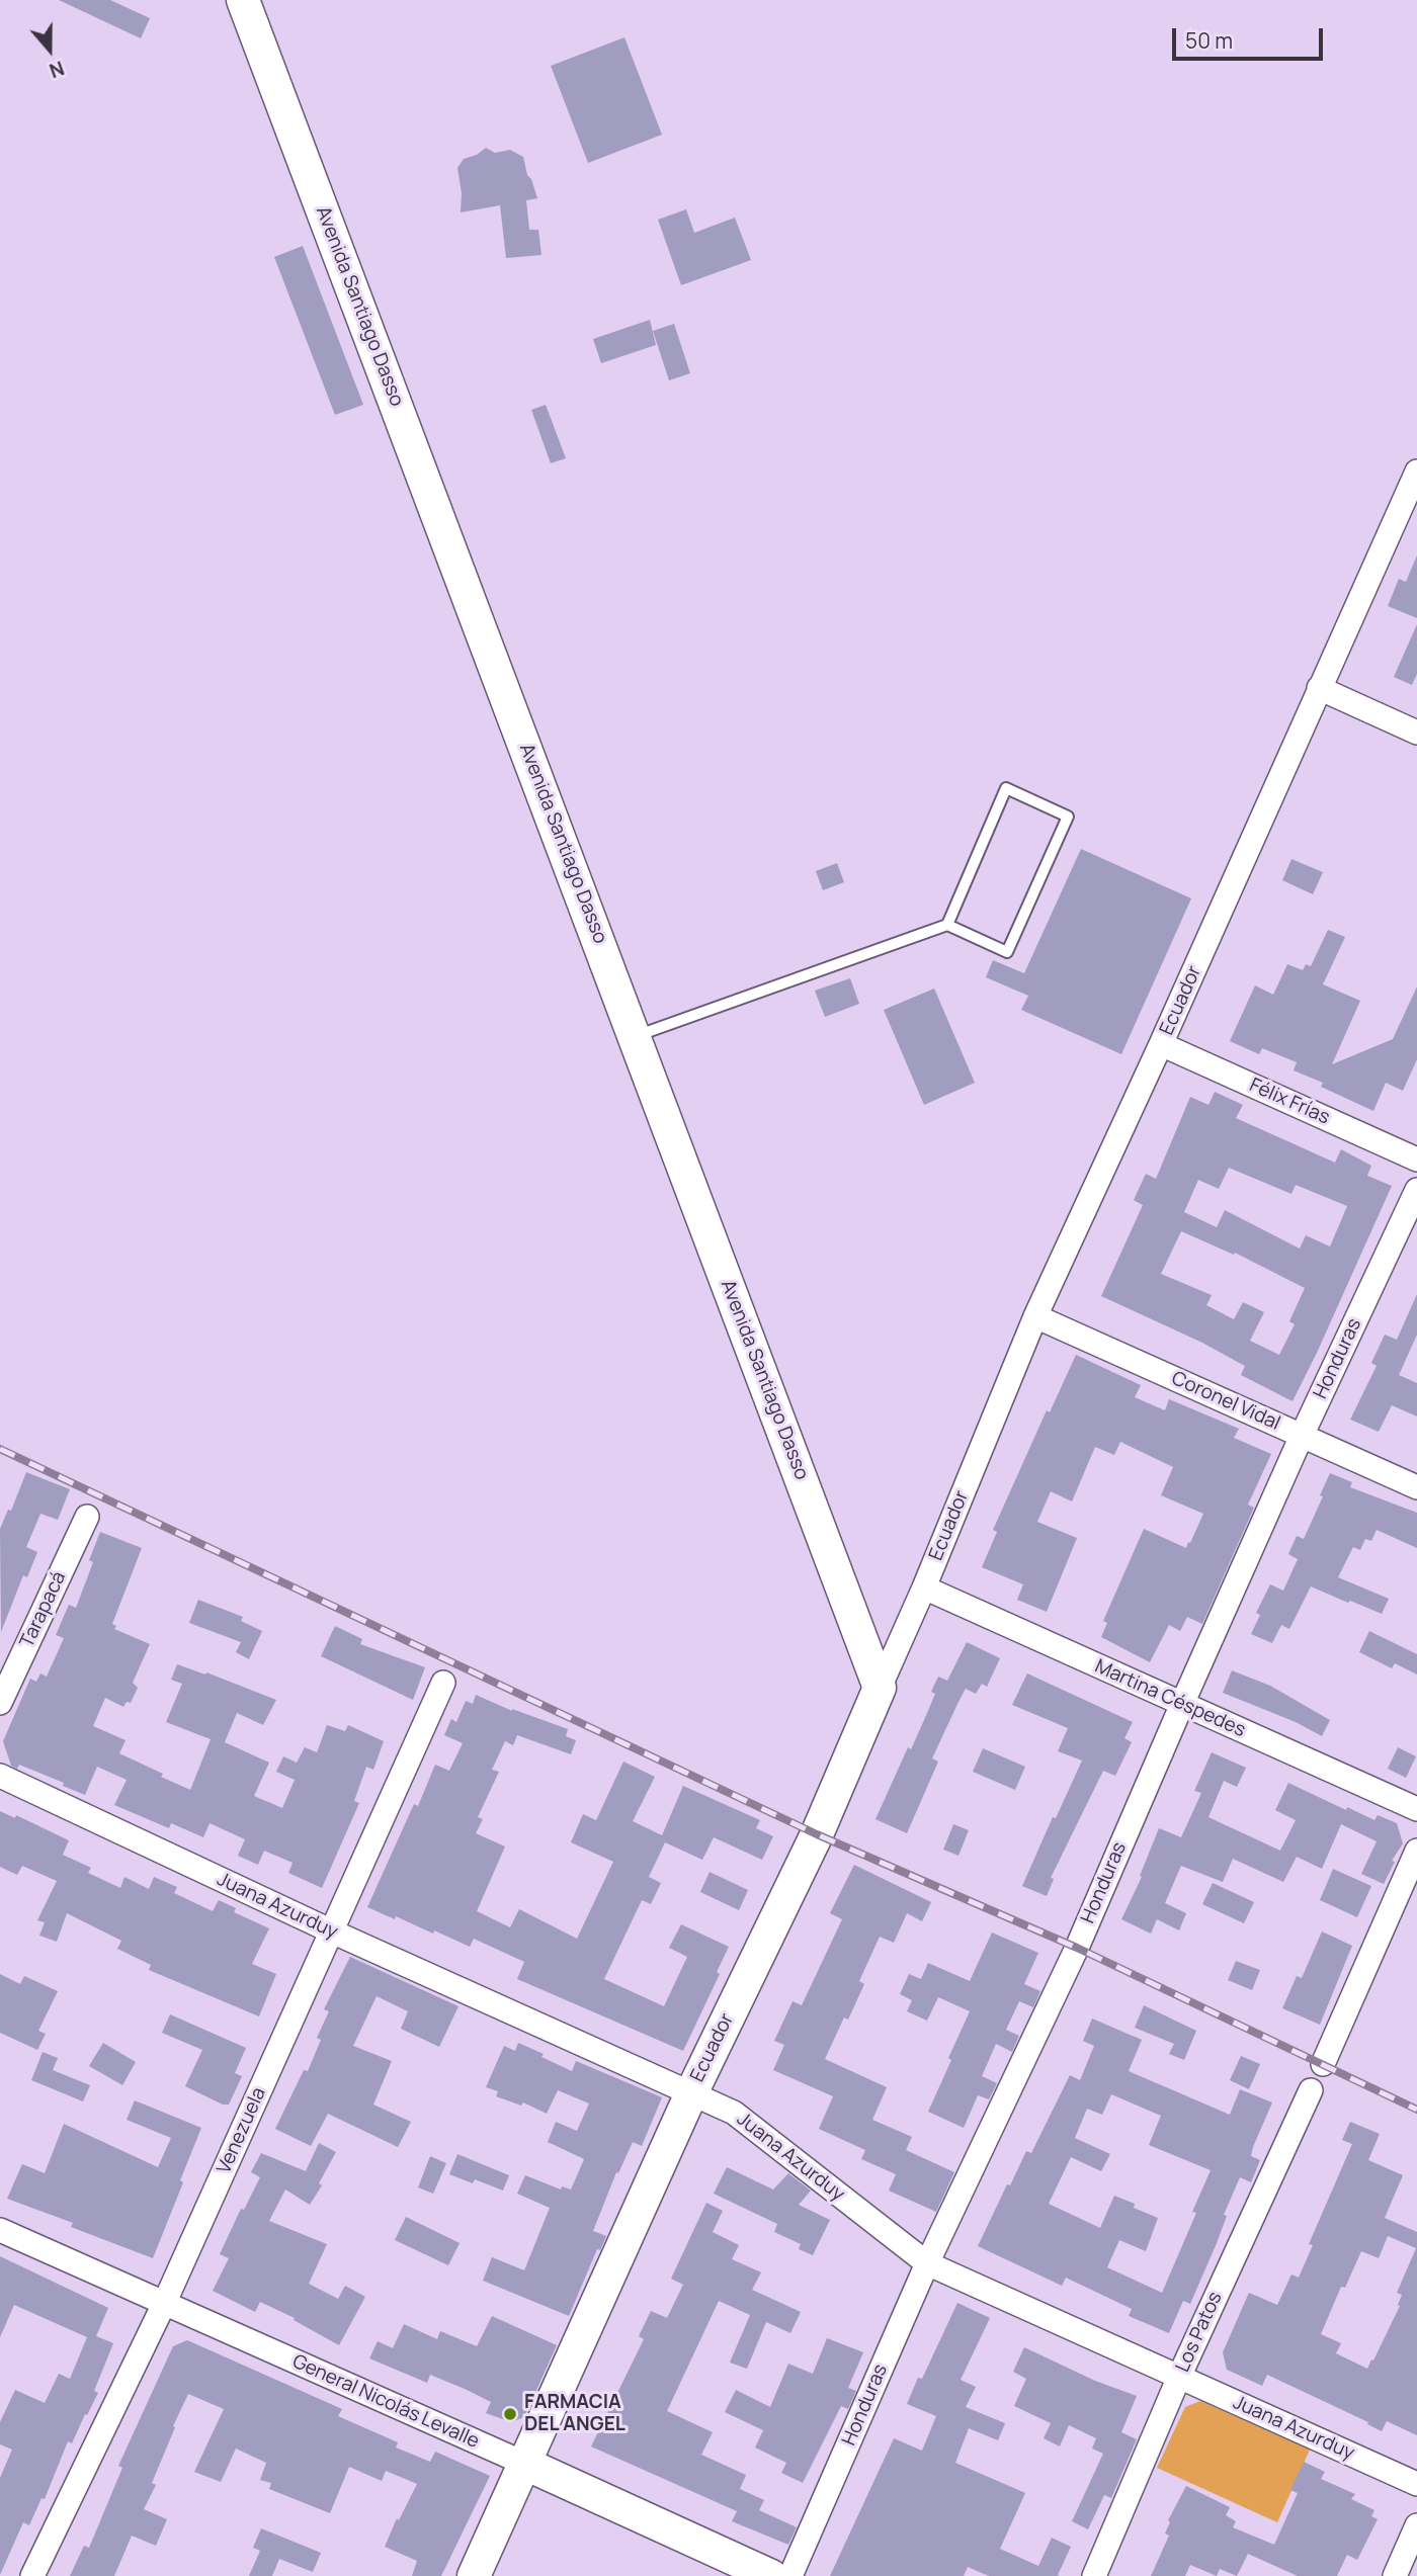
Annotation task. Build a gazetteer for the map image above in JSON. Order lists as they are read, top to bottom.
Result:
{
  "streets": {
    "main road": ["Avenida Santiago Dasso", "Ecuador", "General Nicolás Levalle"],
    "street": [
      "Félix Frías",
      "Honduras",
      "Coronel Vidal",
      "Tarapacá",
      "Martina Céspedes",
      "Juana Azurduy",
      "Venezuela",
      "Los Patos"
    ]
  },
  "crossings": [
    ["Avenida Santiago Dasso", "Ecuador"],
    ["Ecuador", "Félix Frías"],
    ["Ecuador", "Coronel Vidal"],
    ["Ecuador", "Martina Céspedes"],
    ["Ecuador", "Juana Azurduy"],
    ["Ecuador", "General Nicolás Levalle"],
    ["Honduras", "Coronel Vidal"],
    ["Honduras", "Martina Céspedes"],
    ["Honduras", "Juana Azurduy"],
    ["Juana Azurduy", "Venezuela"],
    ["Juana Azurduy", "Los Patos"],
    ["Venezuela", "General Nicolás Levalle"]
  ],
  "places": ["FARMACIA DEL ANGEL"],
  "scale_bar": "50 m",
  "north": "bottom"
}
